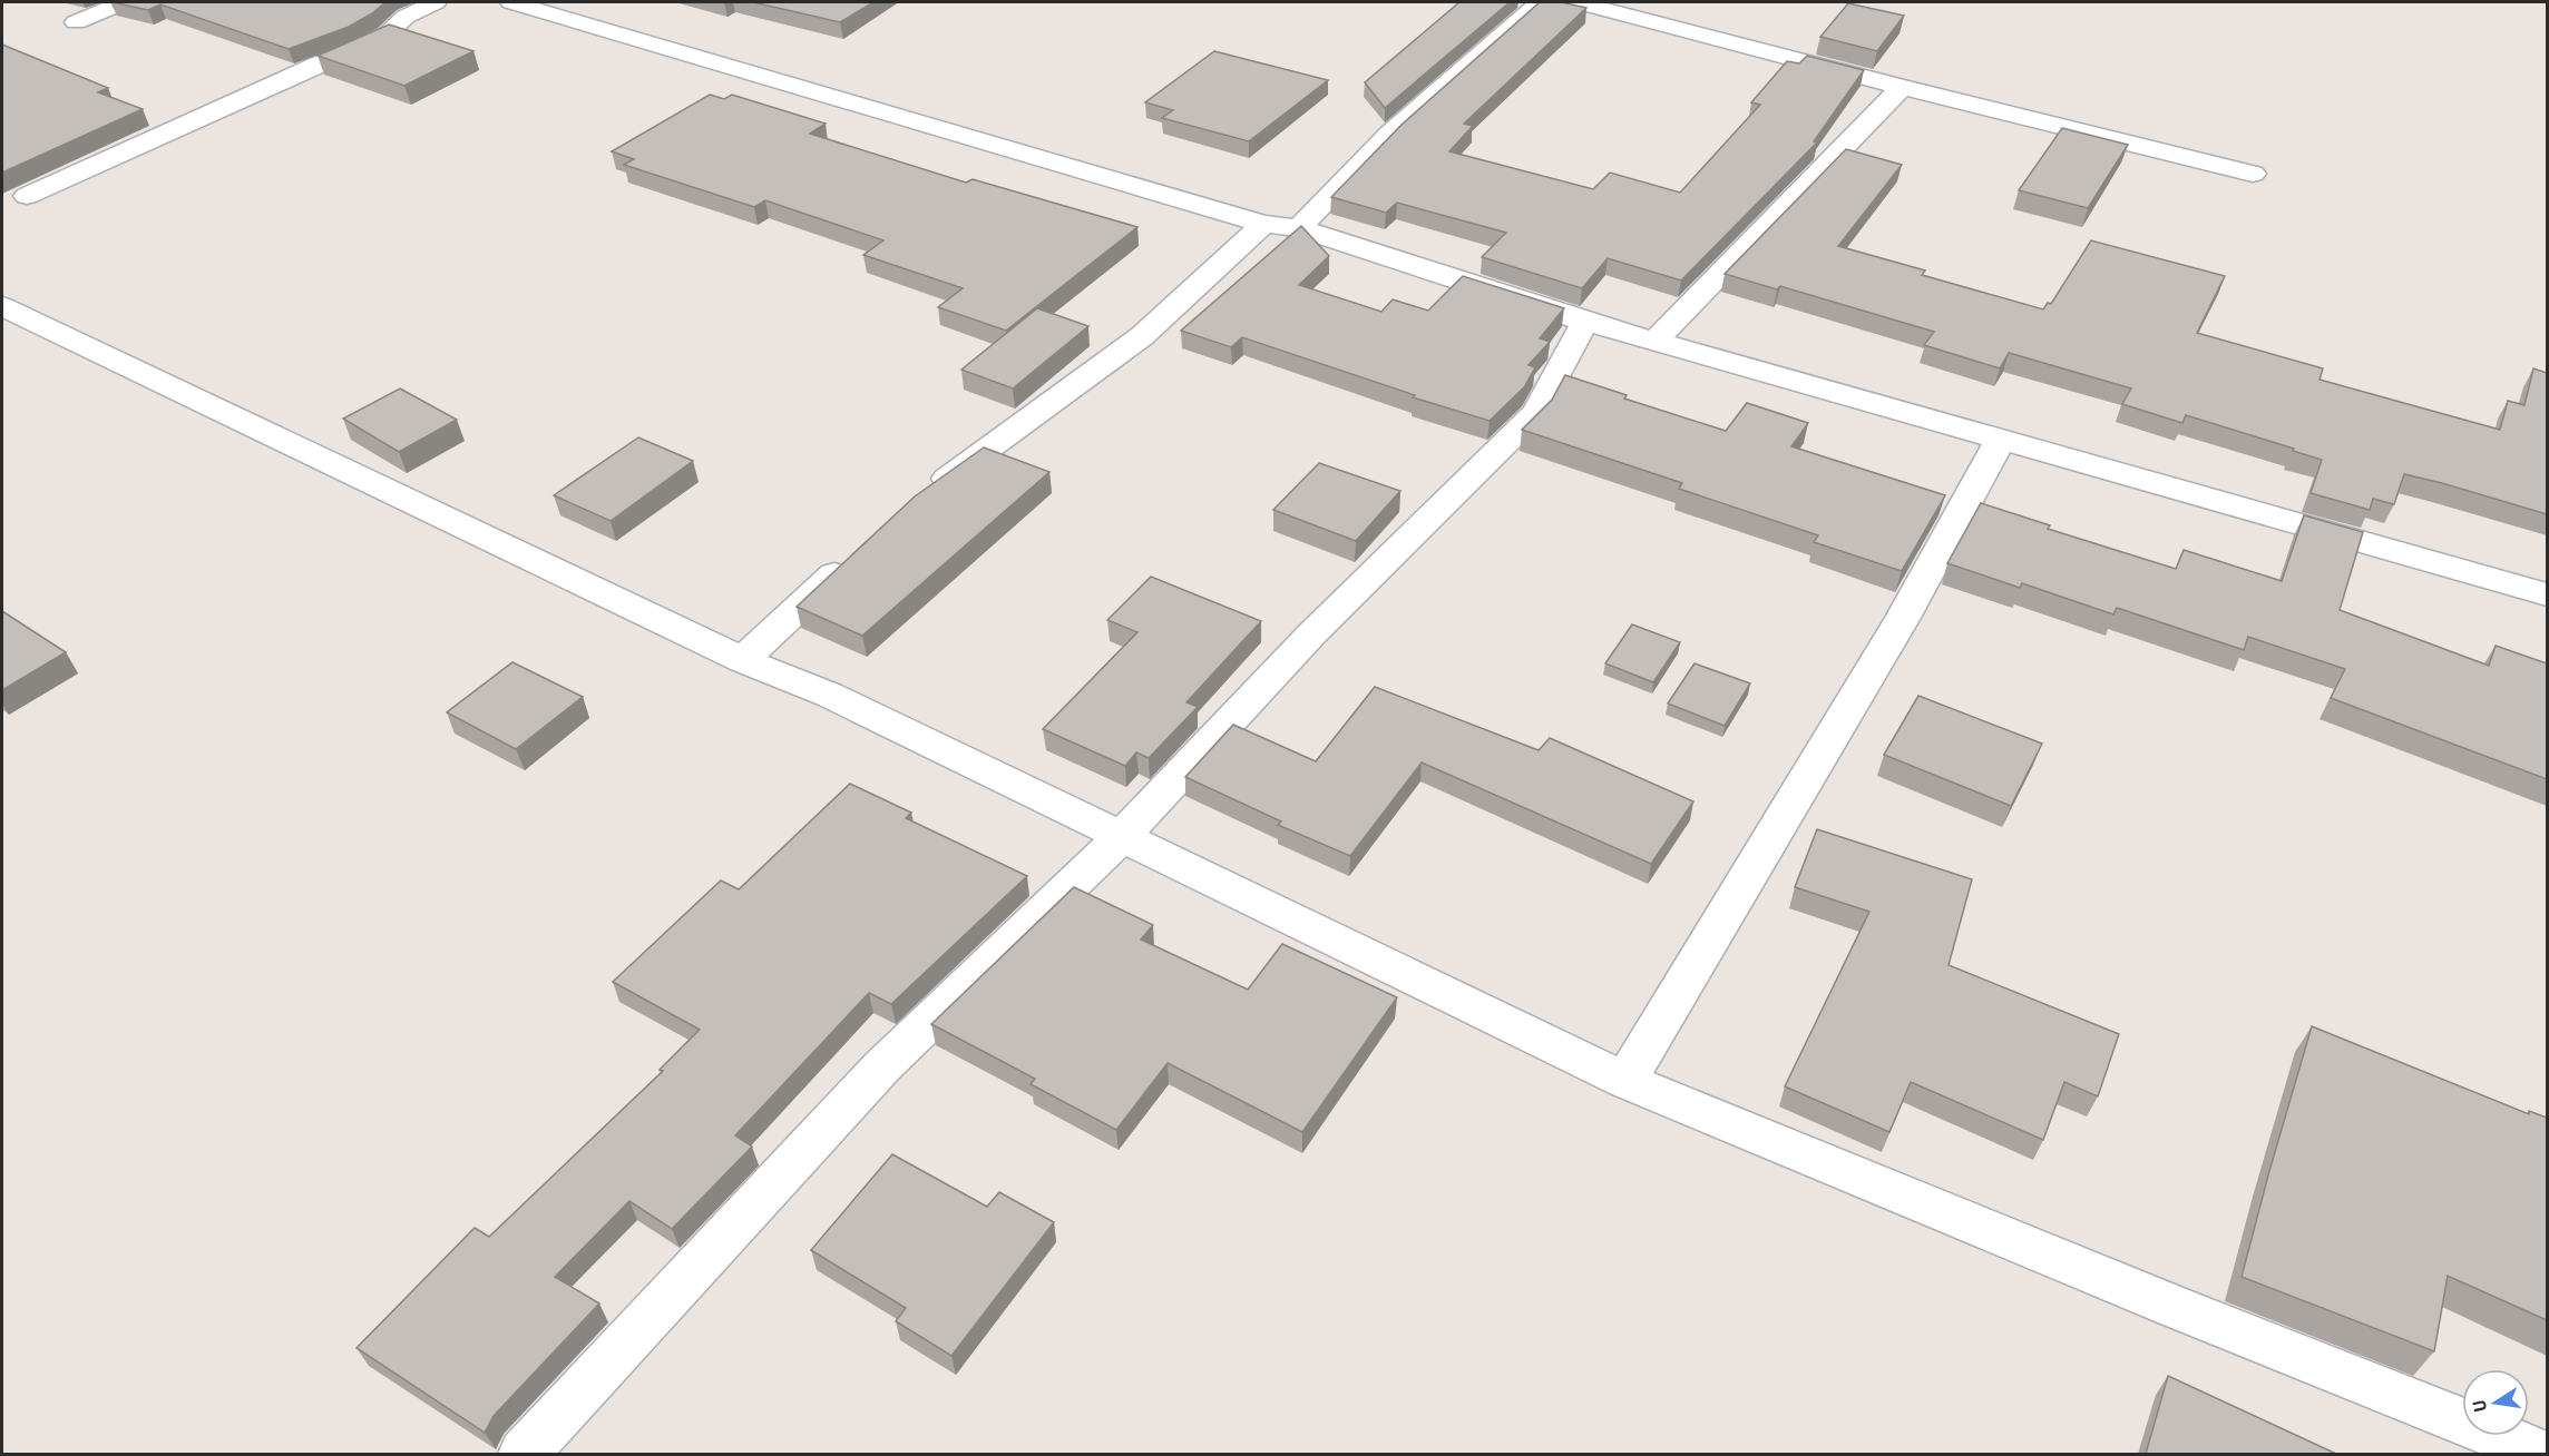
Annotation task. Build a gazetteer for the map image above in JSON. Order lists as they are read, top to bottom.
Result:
{
  "north": "left"
}
